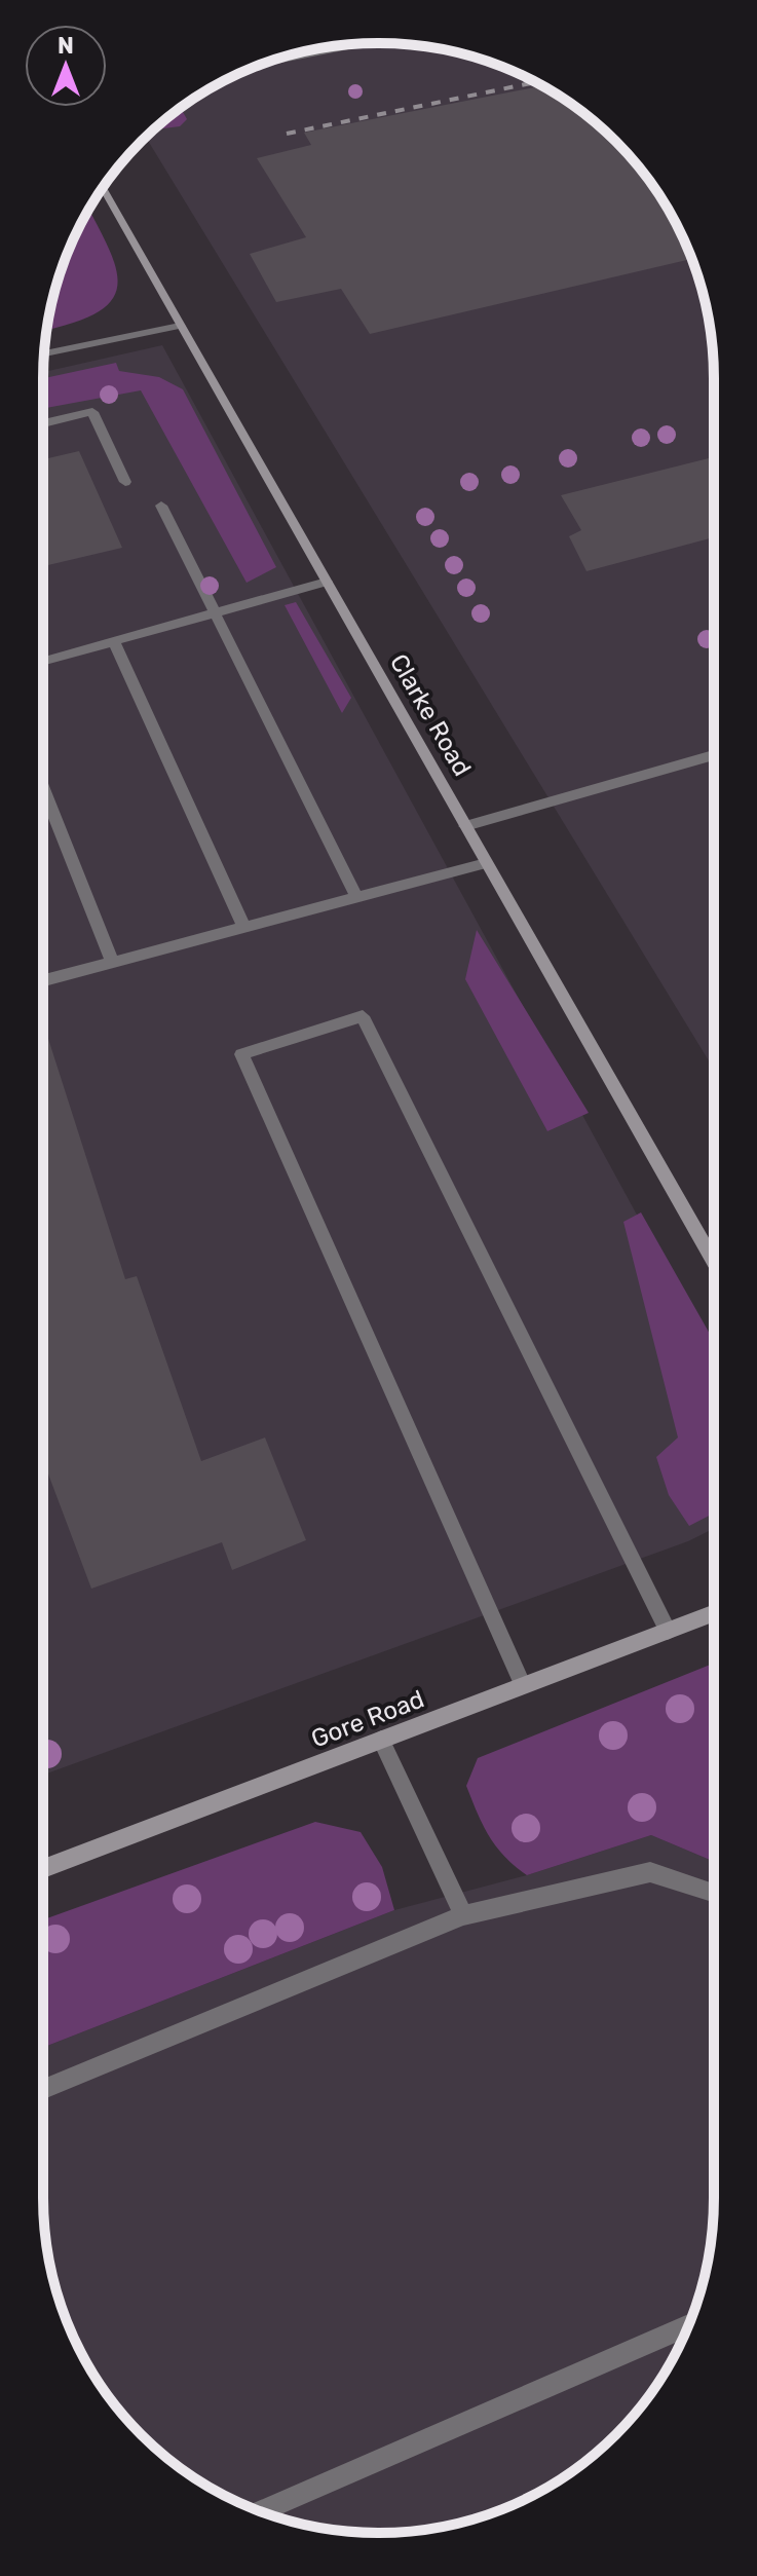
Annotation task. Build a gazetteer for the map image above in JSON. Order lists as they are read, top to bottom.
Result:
{
  "streets": {
    "main road": ["Clarke Road", "Gore Road"]
  },
  "north": "top"
}
